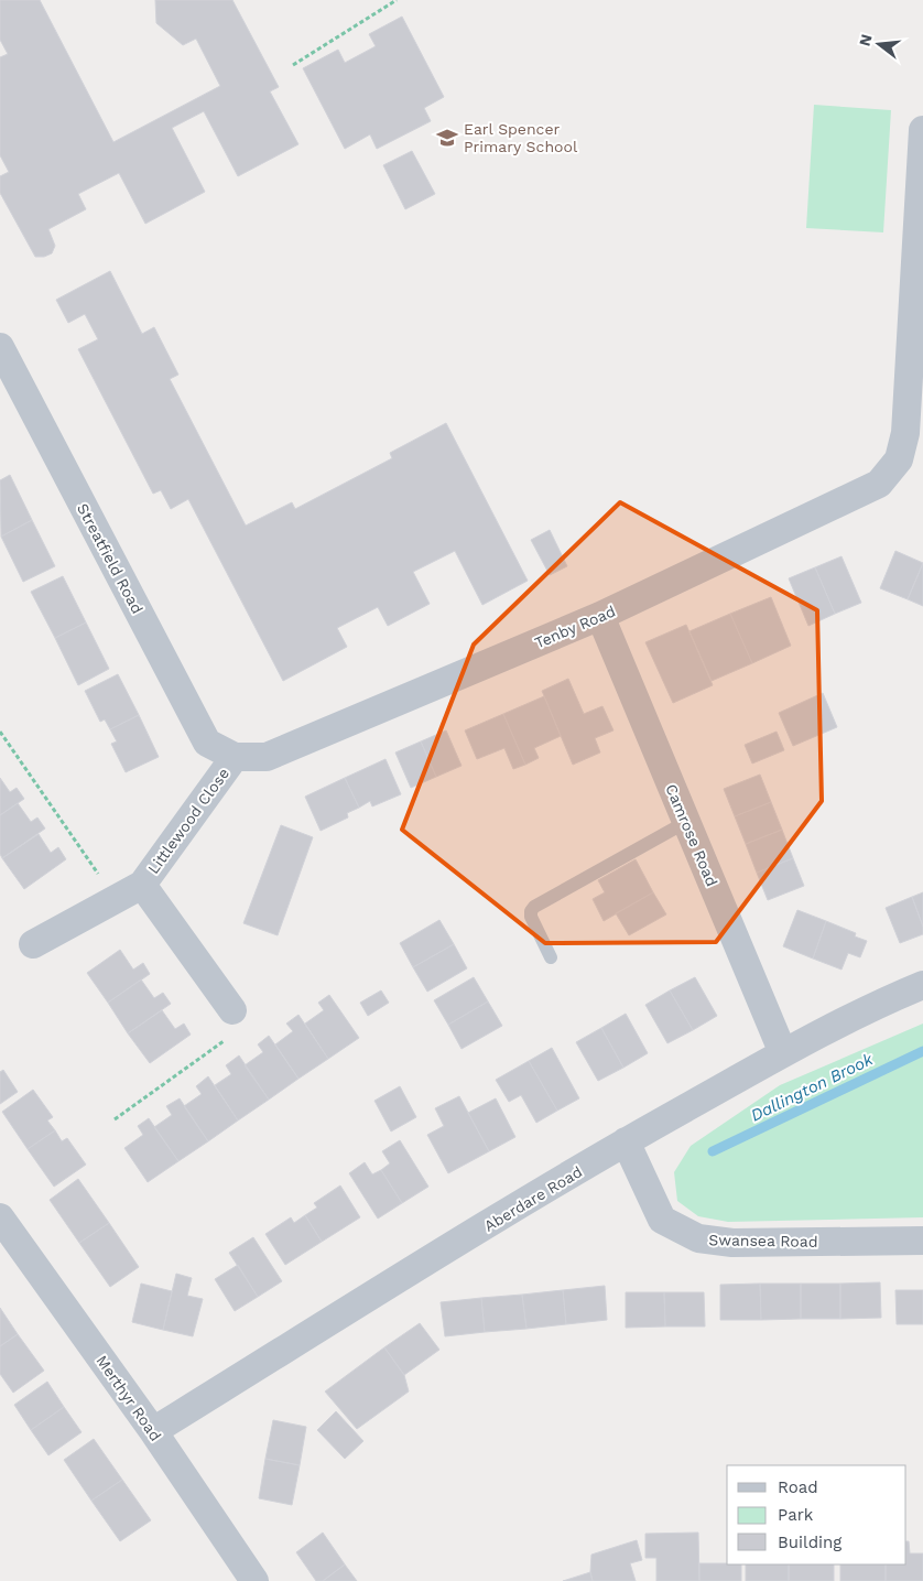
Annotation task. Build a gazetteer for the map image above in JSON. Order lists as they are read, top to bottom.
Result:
{
  "streets": {
    "street": [
      "Streatfield Road",
      "Tenby Road",
      "Littlewood Close",
      "Camrose Road",
      "Aberdare Road",
      "Swansea Road",
      "Merthyr Road"
    ]
  },
  "crossings": [
    ["Streatfield Road", "Tenby Road"],
    ["Streatfield Road", "Littlewood Close"],
    ["Tenby Road", "Littlewood Close"],
    ["Tenby Road", "Camrose Road"],
    ["Camrose Road", "Aberdare Road"],
    ["Aberdare Road", "Swansea Road"],
    ["Aberdare Road", "Merthyr Road"]
  ],
  "water": ["Dallington Brook"],
  "places": {
    "school or university": ["Earl Spencer Primary School"]
  },
  "legend": ["Road", "Park", "Building"],
  "north": "left"
}
